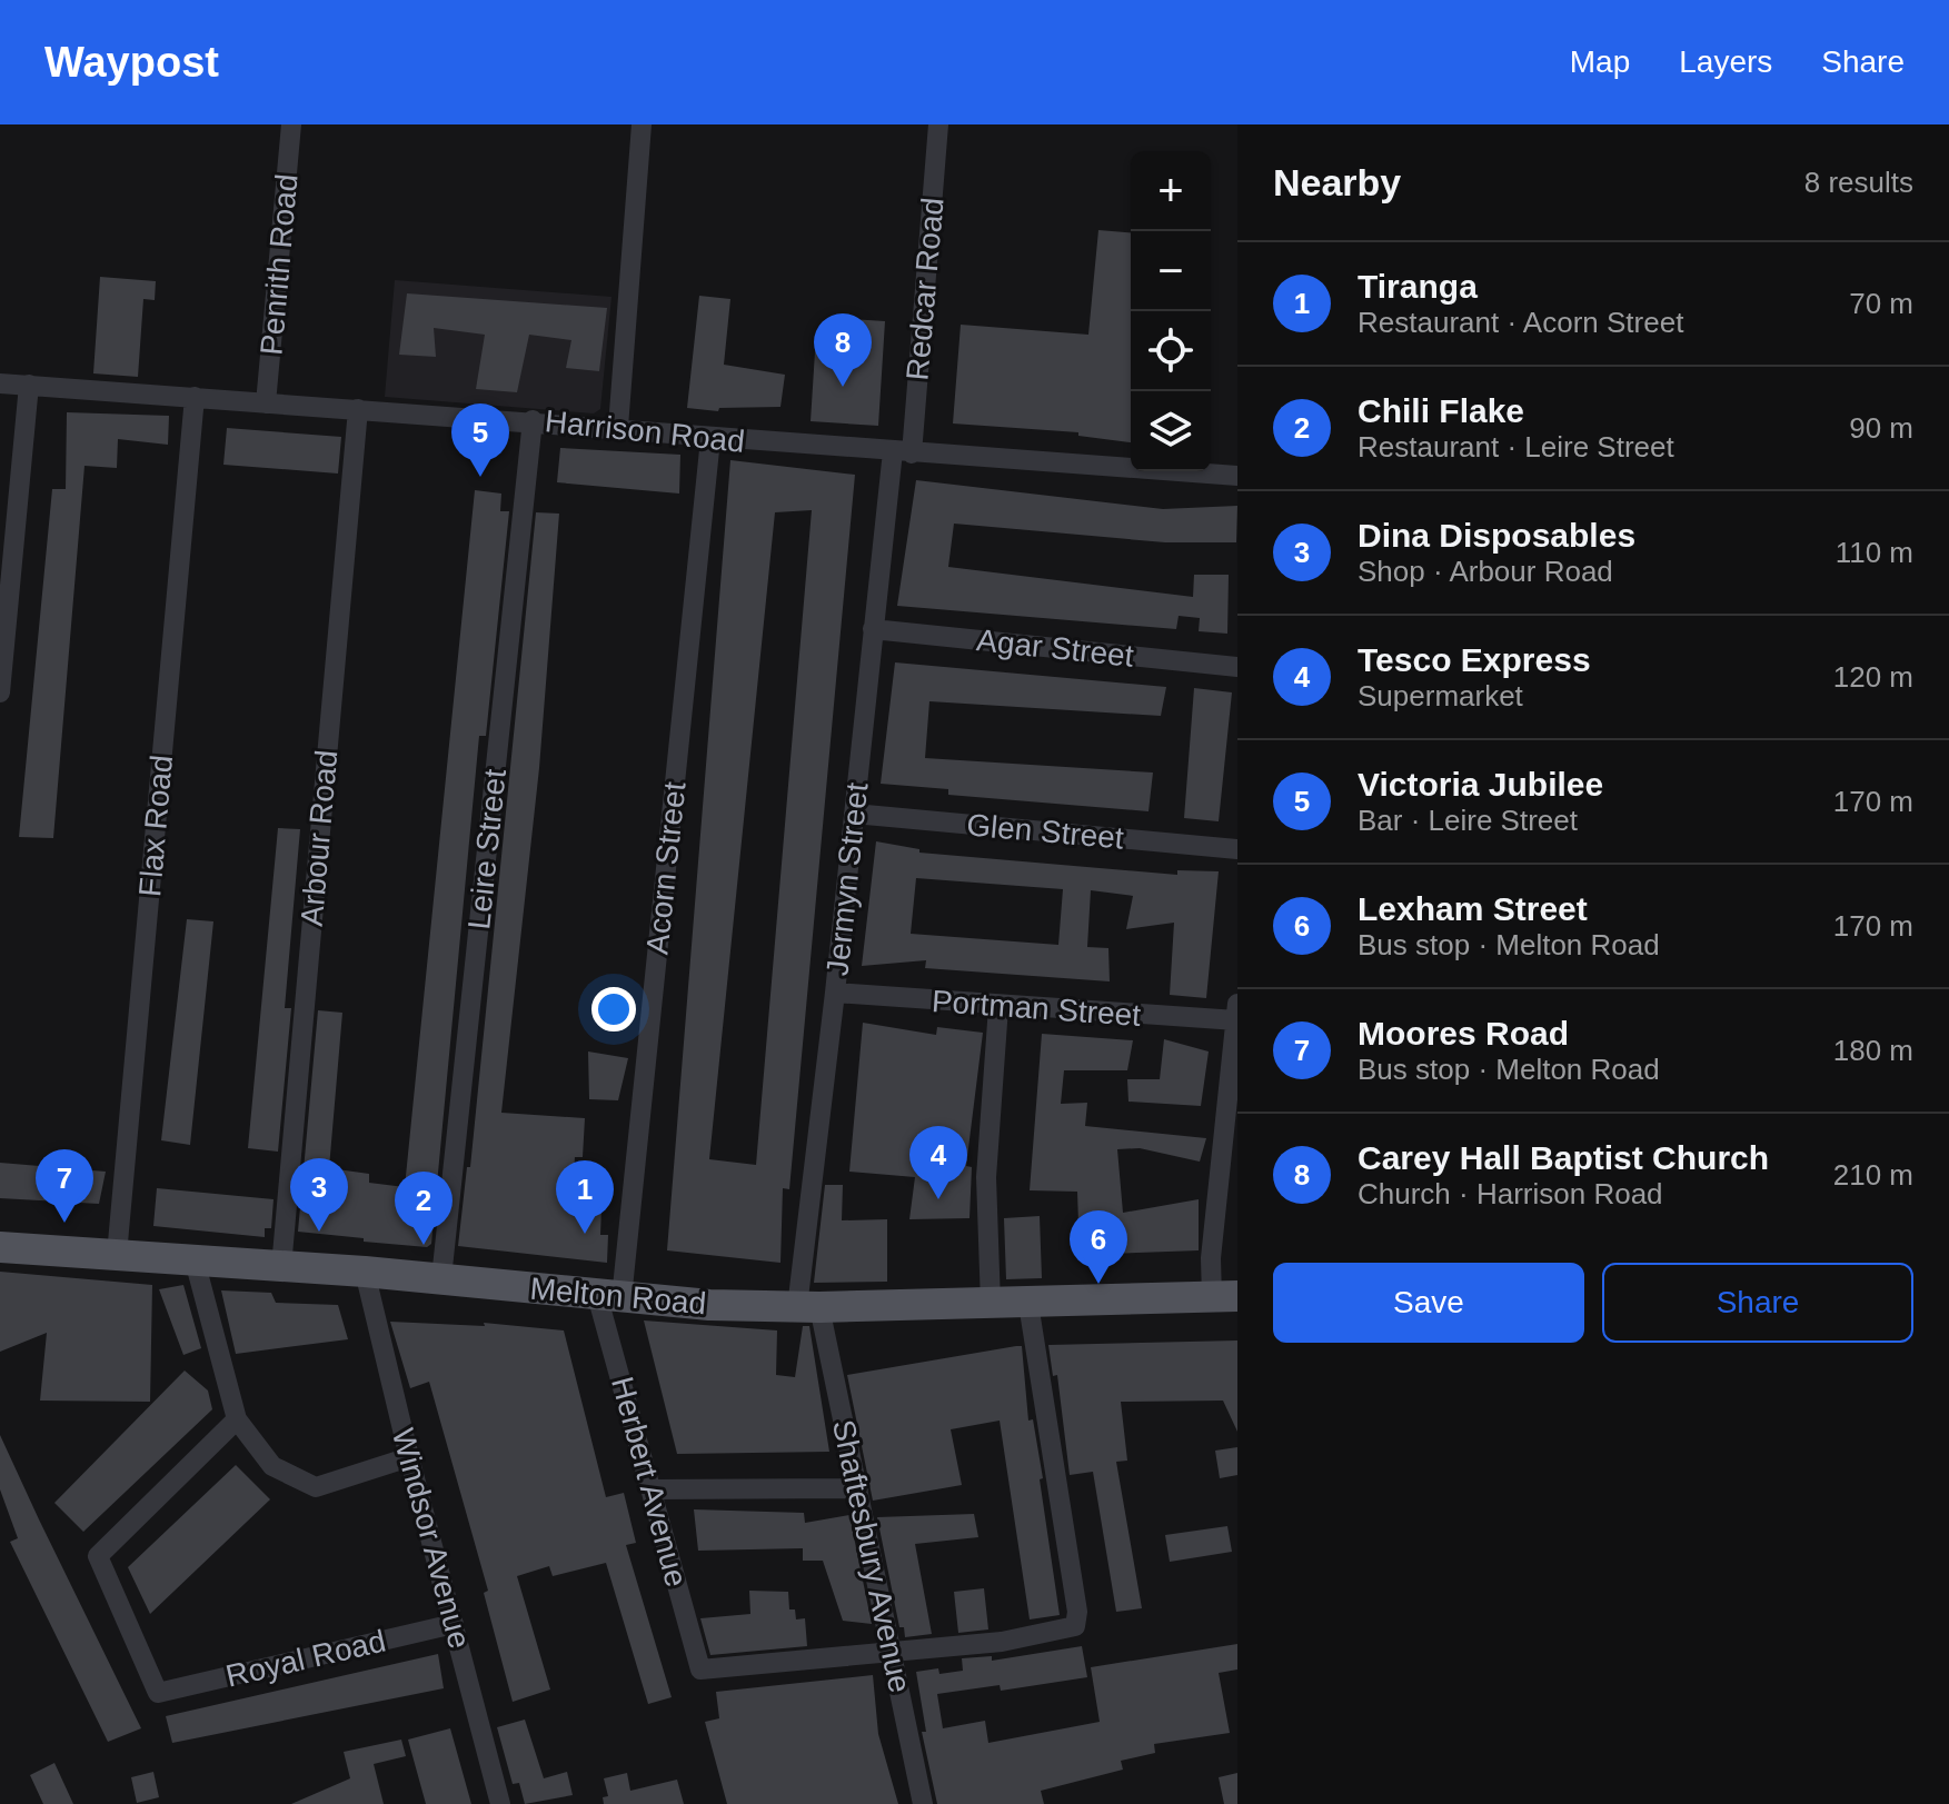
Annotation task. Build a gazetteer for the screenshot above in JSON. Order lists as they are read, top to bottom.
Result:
{
  "streets": {
    "main road": ["Melton Road"],
    "street": [
      "Penrith Road",
      "Redcar Road",
      "Harrison Road",
      "Agar Street",
      "Flax Road",
      "Glen Street",
      "Arbour Road",
      "Leire Street",
      "Acorn Street",
      "Jermyn Street",
      "Portman Street",
      "Herbert Avenue",
      "Windsor Avenue",
      "Shaftesbury Avenue",
      "Royal Road"
    ]
  },
  "crossings": [
    ["Penrith Road", "Harrison Road"],
    ["Redcar Road", "Harrison Road"],
    ["Redcar Road", "Jermyn Street"],
    ["Harrison Road", "Flax Road"],
    ["Harrison Road", "Arbour Road"],
    ["Harrison Road", "Leire Street"],
    ["Harrison Road", "Acorn Street"],
    ["Harrison Road", "Jermyn Street"],
    ["Agar Street", "Jermyn Street"],
    ["Flax Road", "Melton Road"],
    ["Glen Street", "Jermyn Street"],
    ["Arbour Road", "Melton Road"],
    ["Leire Street", "Melton Road"],
    ["Acorn Street", "Melton Road"],
    ["Acorn Street", "Herbert Avenue"],
    ["Jermyn Street", "Portman Street"],
    ["Jermyn Street", "Melton Road"],
    ["Jermyn Street", "Shaftesbury Avenue"],
    ["Melton Road", "Herbert Avenue"],
    ["Melton Road", "Windsor Avenue"],
    ["Melton Road", "Shaftesbury Avenue"],
    ["Herbert Avenue", "Shaftesbury Avenue"],
    ["Windsor Avenue", "Royal Road"]
  ],
  "page": {
    "header": "Waypost",
    "nav": ["Map", "Layers", "Share"],
    "heading": ["Nearby", "8 results"],
    "map_buttons": ["+", "−"],
    "list": [
      {
        "mark": "1",
        "name": "Tiranga",
        "note": "Restaurant · Acorn Street",
        "value": "70 m"
      },
      {
        "mark": "2",
        "name": "Chili Flake",
        "note": "Restaurant · Leire Street",
        "value": "90 m"
      },
      {
        "mark": "3",
        "name": "Dina Disposables",
        "note": "Shop · Arbour Road",
        "value": "110 m"
      },
      {
        "mark": "4",
        "name": "Tesco Express",
        "note": "Supermarket",
        "value": "120 m"
      },
      {
        "mark": "5",
        "name": "Victoria Jubilee",
        "note": "Bar · Leire Street",
        "value": "170 m"
      },
      {
        "mark": "6",
        "name": "Lexham Street",
        "note": "Bus stop · Melton Road",
        "value": "170 m"
      },
      {
        "mark": "7",
        "name": "Moores Road",
        "note": "Bus stop · Melton Road",
        "value": "180 m"
      },
      {
        "mark": "8",
        "name": "Carey Hall Baptist Church",
        "note": "Church · Harrison Road",
        "value": "210 m"
      }
    ],
    "pins": [
      "8",
      "5",
      "4",
      "7",
      "3",
      "1",
      "2",
      "6"
    ],
    "buttons": ["Save", "Share"]
  }
}
